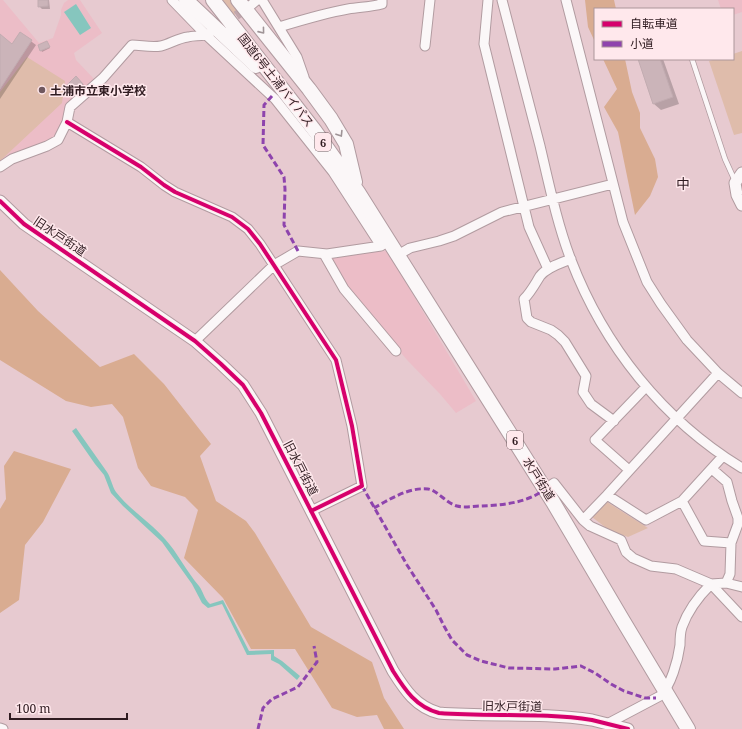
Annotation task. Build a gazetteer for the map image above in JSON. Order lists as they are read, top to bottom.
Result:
{
  "streets": {
    "highway": ["国道6号土浦バイパス", "6", "水戸街道"],
    "street": ["旧水戸街道"]
  },
  "crossings": [
    ["国道6号土浦バイパス", "水戸街道"]
  ],
  "districts": ["中"],
  "places": ["土浦市立東小学校"],
  "legend": ["自転車道", "小道"],
  "scale_bar": "100 m"
}
